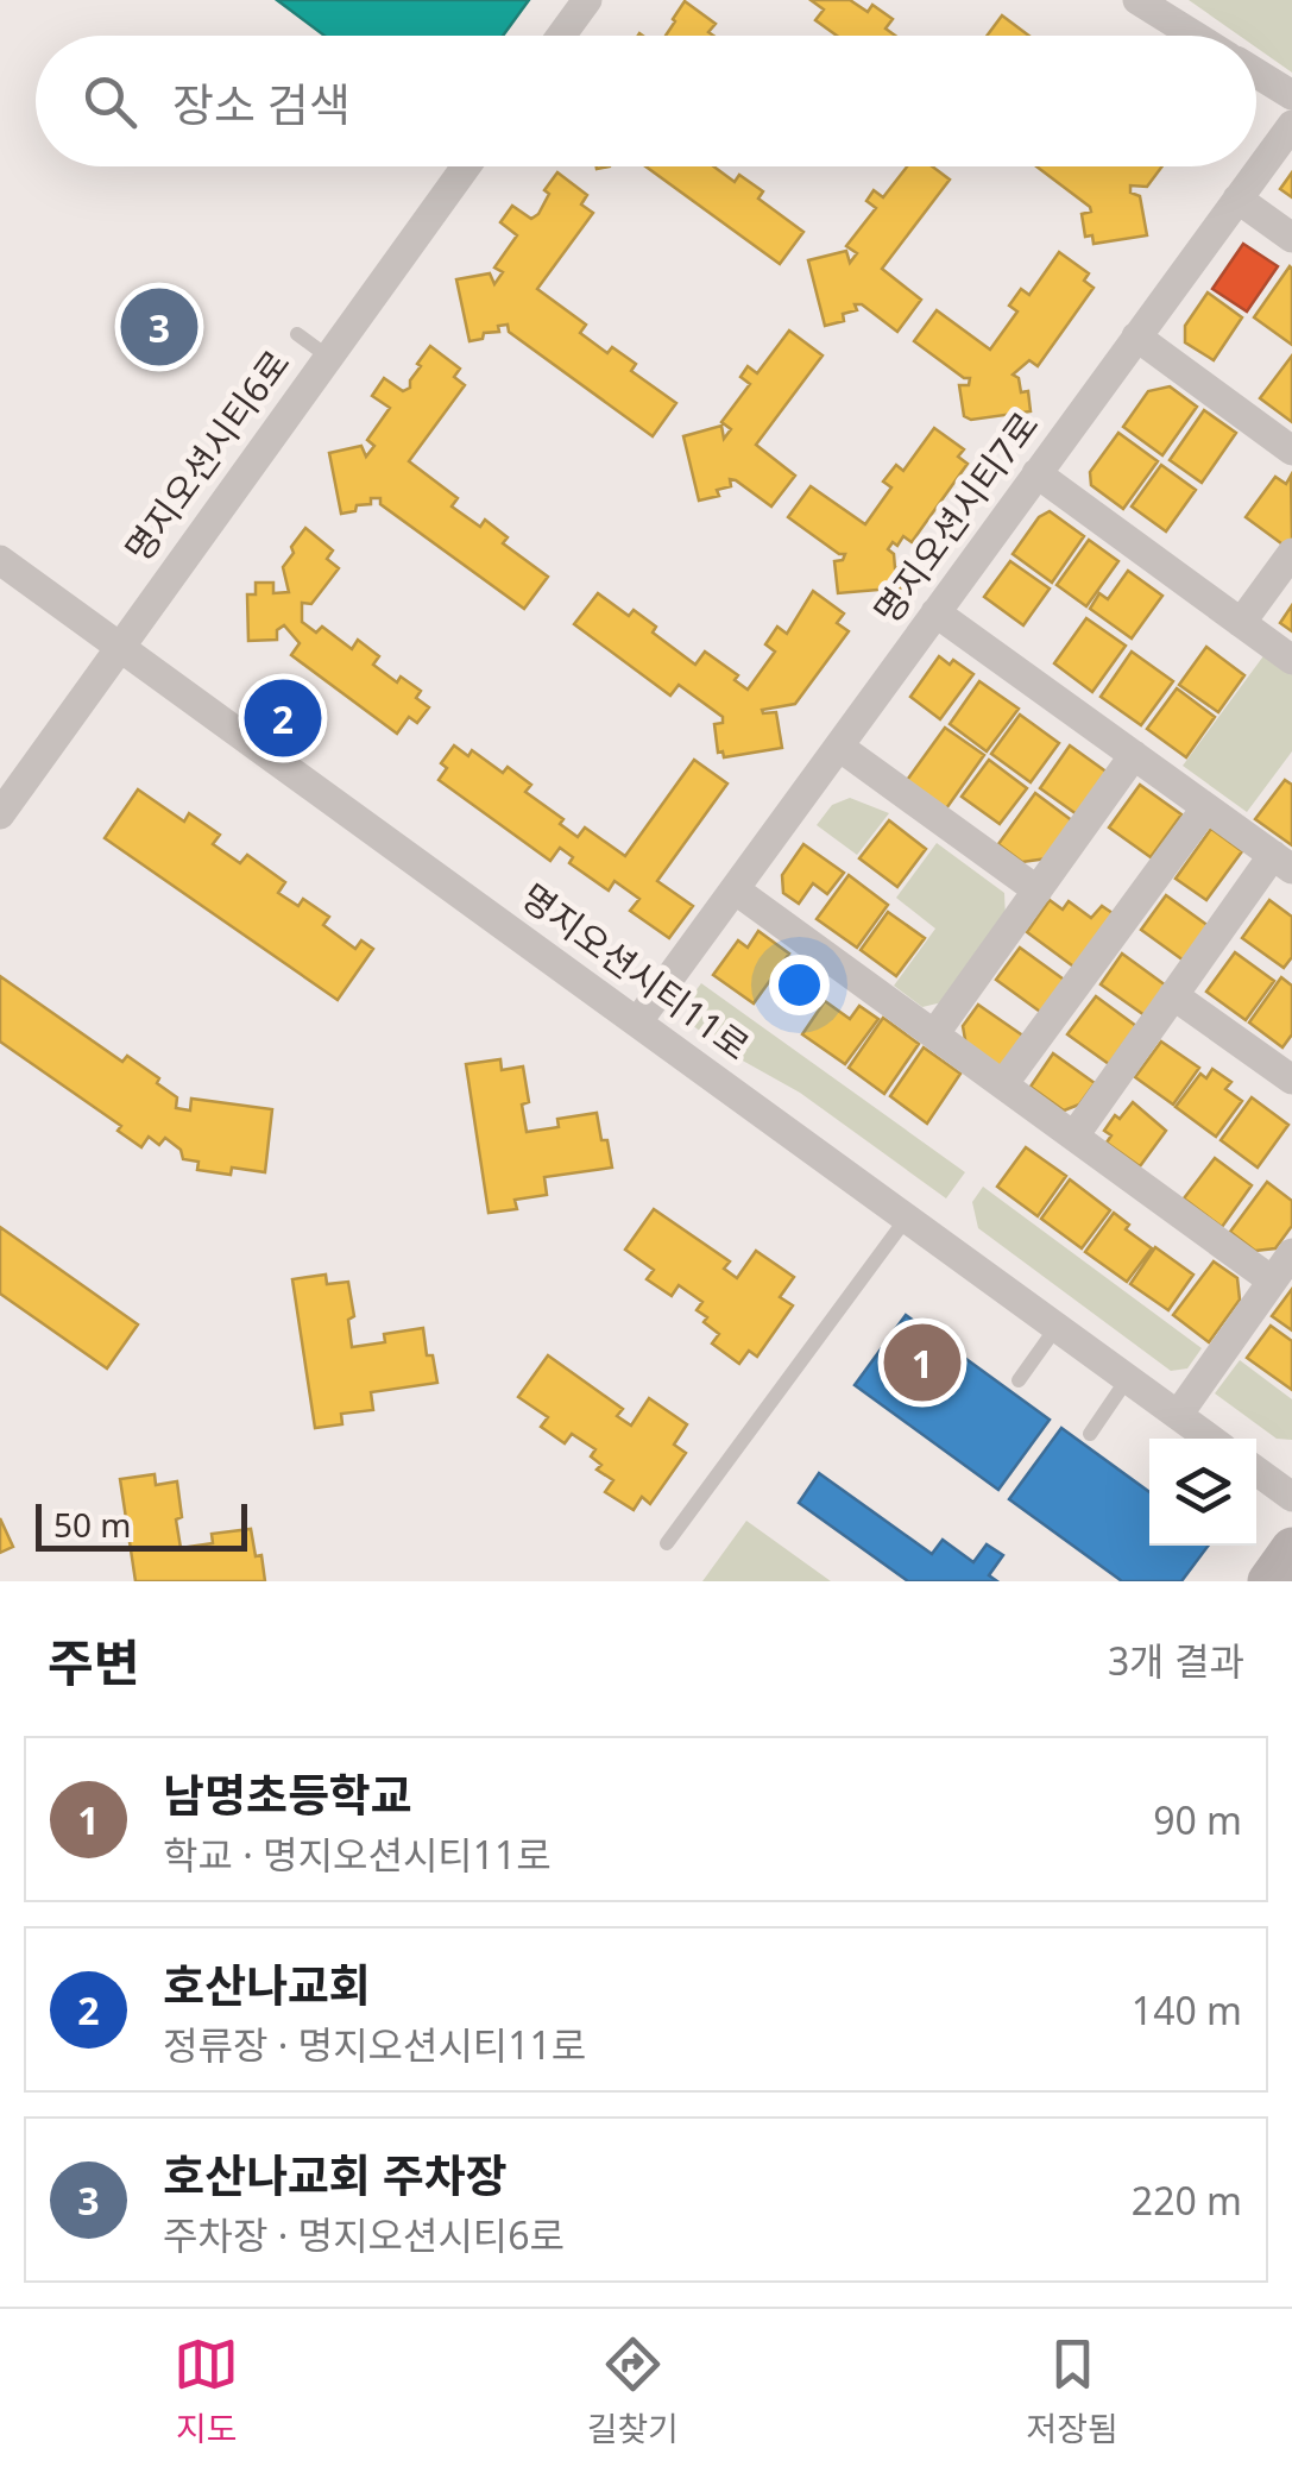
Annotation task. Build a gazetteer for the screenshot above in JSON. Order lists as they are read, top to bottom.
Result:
{
  "streets": {
    "street": ["명지오션시티6로", "명지오션시티7로", "명지오션시티11로"]
  },
  "crossings": [
    ["명지오션시티6로", "명지오션시티11로"],
    ["명지오션시티7로", "명지오션시티11로"]
  ],
  "scale_bar": "50 m",
  "page": {
    "search": "장소 검색",
    "pins": ["3", "2", "1"],
    "scale": "50 m",
    "heading": ["주변", "3개 결과"],
    "list": [
      {
        "mark": "1",
        "name": "남명초등학교",
        "note": "학교 · 명지오션시티11로",
        "value": "90 m"
      },
      {
        "mark": "2",
        "name": "호산나교회",
        "note": "정류장 · 명지오션시티11로",
        "value": "140 m"
      },
      {
        "mark": "3",
        "name": "호산나교회 주차장",
        "note": "주차장 · 명지오션시티6로",
        "value": "220 m"
      }
    ],
    "nav": ["지도", "길찾기", "저장됨"]
  }
}
